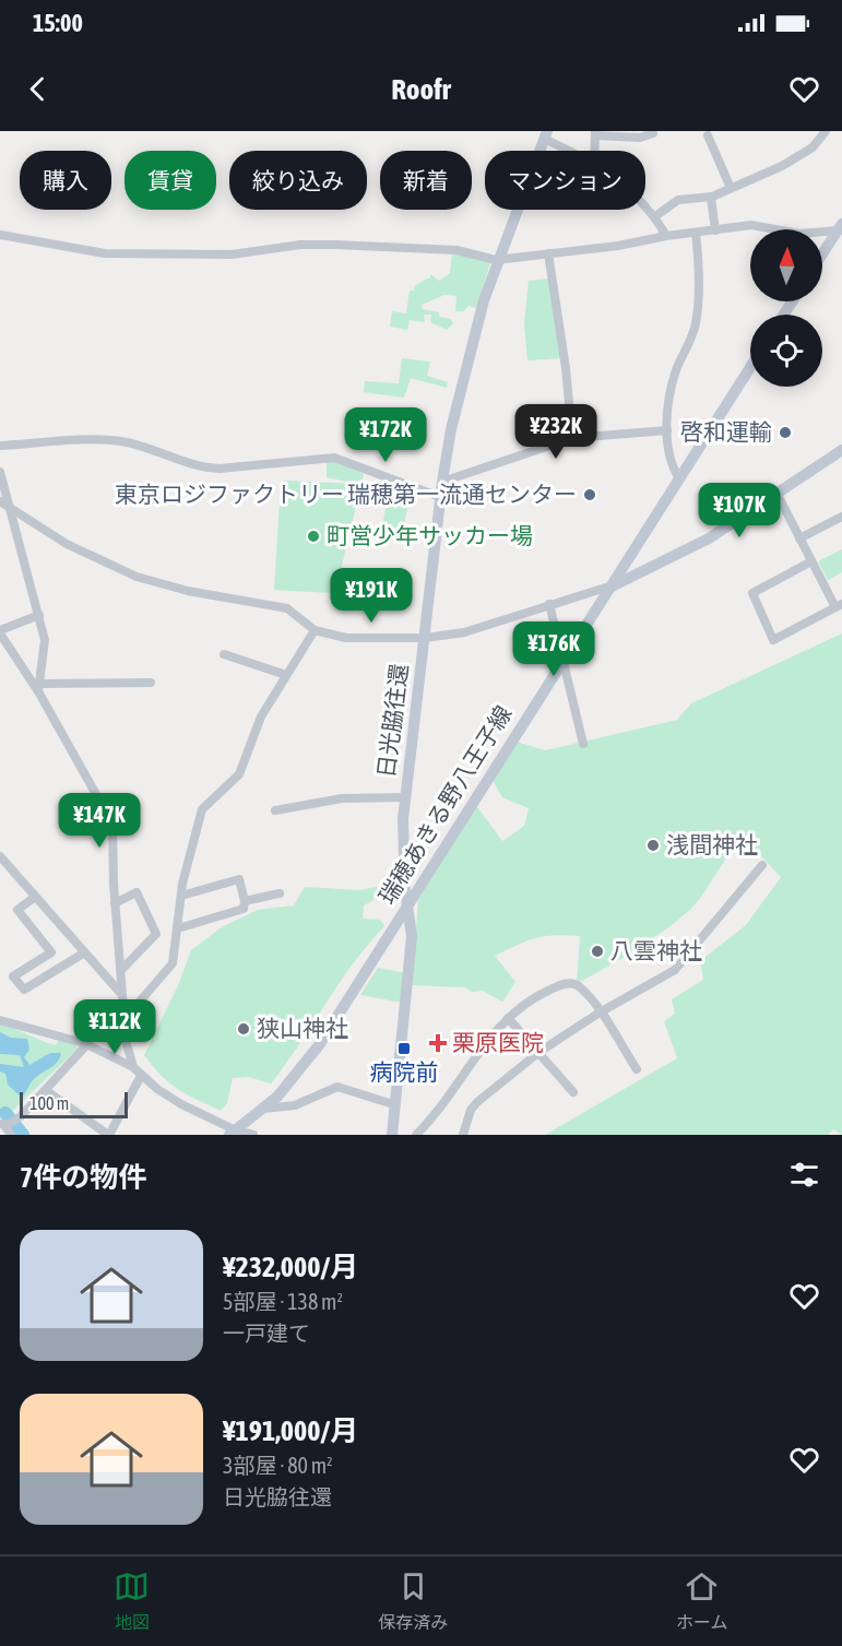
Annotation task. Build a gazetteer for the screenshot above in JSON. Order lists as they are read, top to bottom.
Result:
{
  "streets": {
    "street": ["日光脇往還", "瑞穂あきる野八王子線"]
  },
  "crossings": [
    ["日光脇往還", "瑞穂あきる野八王子線"]
  ],
  "places": {
    "other": [
      "啓和運輸",
      "東京ロジファクトリー 瑞穂第一流通センター",
      "町営少年サッカー場",
      "浅間神社",
      "八雲神社",
      "狭山神社"
    ],
    "health": ["栗原医院"],
    "transit": ["病院前"]
  },
  "scale_bar": "100 m",
  "north": "top",
  "page": {
    "status": "15:00",
    "header": "Roofr",
    "chip": [
      "購入",
      "賃貸",
      "絞り込み",
      "新着",
      "マンション"
    ],
    "price": [
      "¥232K",
      "¥172K",
      "¥107K",
      "¥191K",
      "¥176K",
      "¥147K",
      "¥112K"
    ],
    "scale": "100 m",
    "heading": "7件の物件",
    "list": [
      {
        "name": "¥232,000/月",
        "note": "5部屋 · 138 m² · 一戸建て"
      },
      {
        "name": "¥191,000/月",
        "note": "3部屋 · 80 m² · 日光脇往還"
      }
    ],
    "tabs": ["地図", "保存済み", "ホーム"]
  }
}
